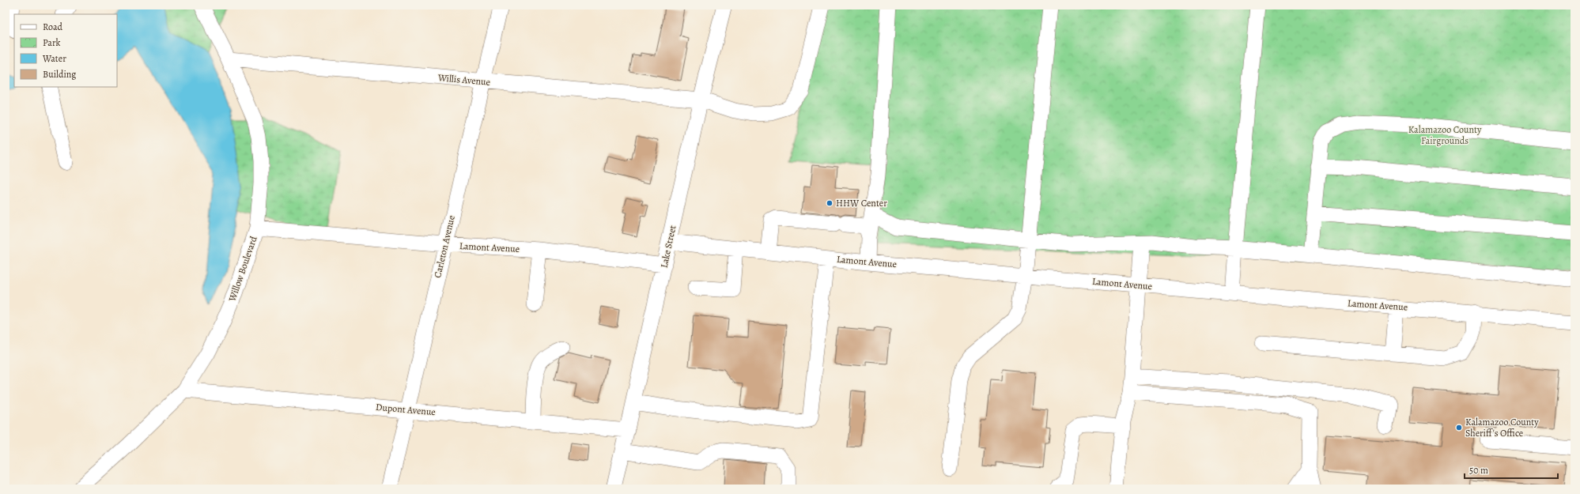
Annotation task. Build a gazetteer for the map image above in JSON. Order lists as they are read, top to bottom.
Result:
{
  "streets": {
    "street": [
      "Willis Avenue",
      "Carleton Avenue",
      "Lake Street",
      "Lamont Avenue",
      "Willow Boulevard",
      "Dupont Avenue"
    ]
  },
  "crossings": [
    ["Willis Avenue", "Carleton Avenue"],
    ["Willis Avenue", "Lake Street"],
    ["Willis Avenue", "Willow Boulevard"],
    ["Carleton Avenue", "Lamont Avenue"],
    ["Carleton Avenue", "Dupont Avenue"],
    ["Lake Street", "Lamont Avenue"],
    ["Lake Street", "Dupont Avenue"],
    ["Lamont Avenue", "Willow Boulevard"],
    ["Willow Boulevard", "Dupont Avenue"]
  ],
  "parks": ["Kalamazoo County Fairgrounds"],
  "places": ["HHW Center", "Kalamazoo County Sheriff's Office"],
  "legend": [
    "Road",
    "Park",
    "Water",
    "Building"
  ],
  "scale_bar": "50 m"
}
